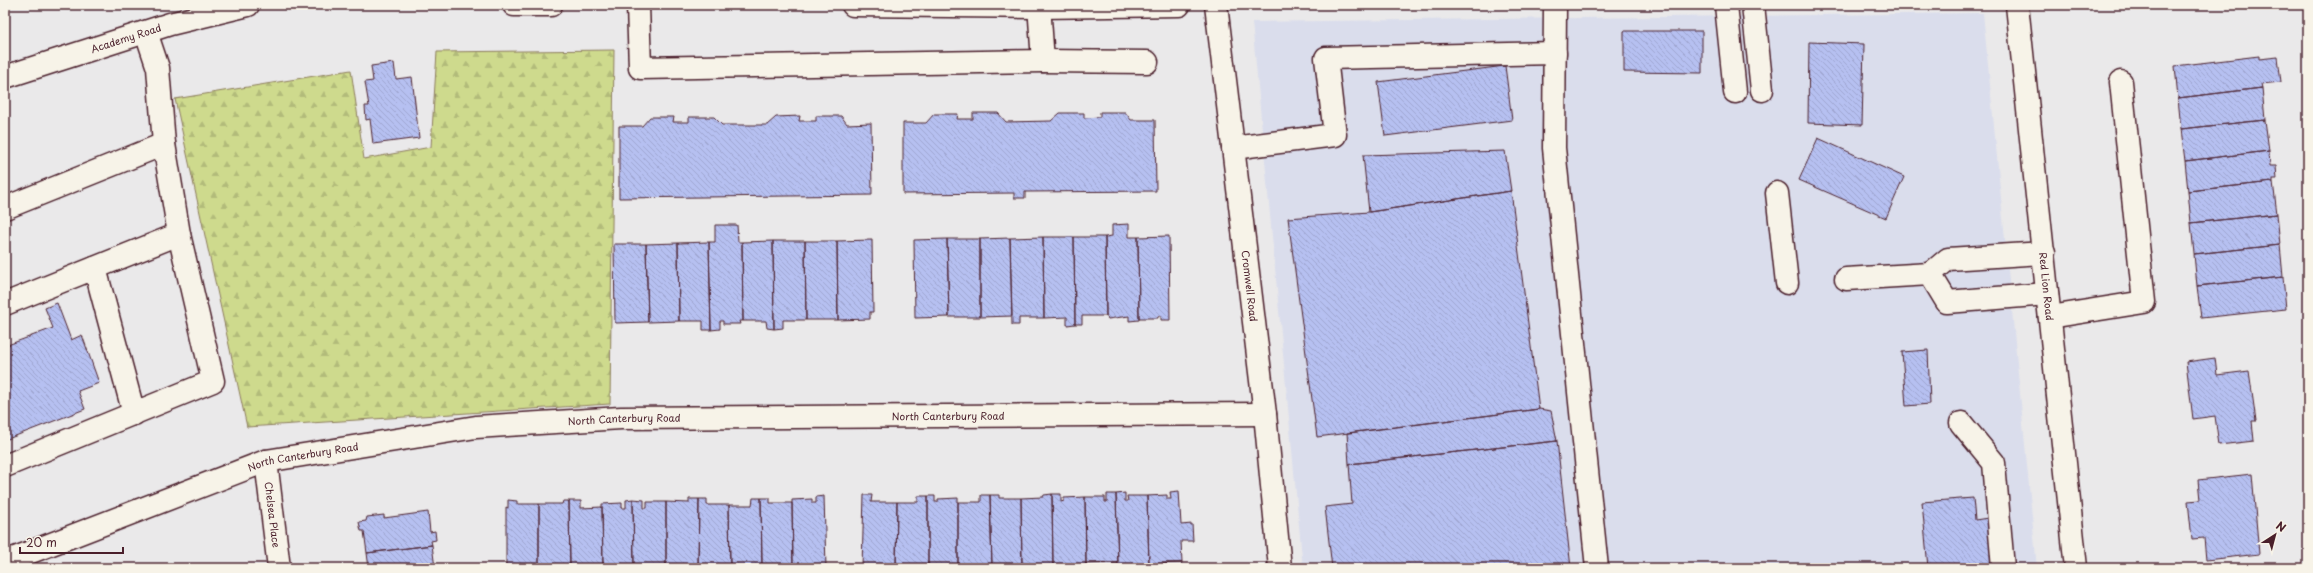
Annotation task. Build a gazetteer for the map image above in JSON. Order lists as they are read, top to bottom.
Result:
{
  "streets": {
    "street": [
      "Academy Road",
      "Cromwell Road",
      "Red Lion Road",
      "North Canterbury Road",
      "Chelsea Place"
    ]
  },
  "crossings": [
    ["Cromwell Road", "North Canterbury Road"],
    ["North Canterbury Road", "Chelsea Place"]
  ],
  "scale_bar": "20 m",
  "north": "top right"
}
